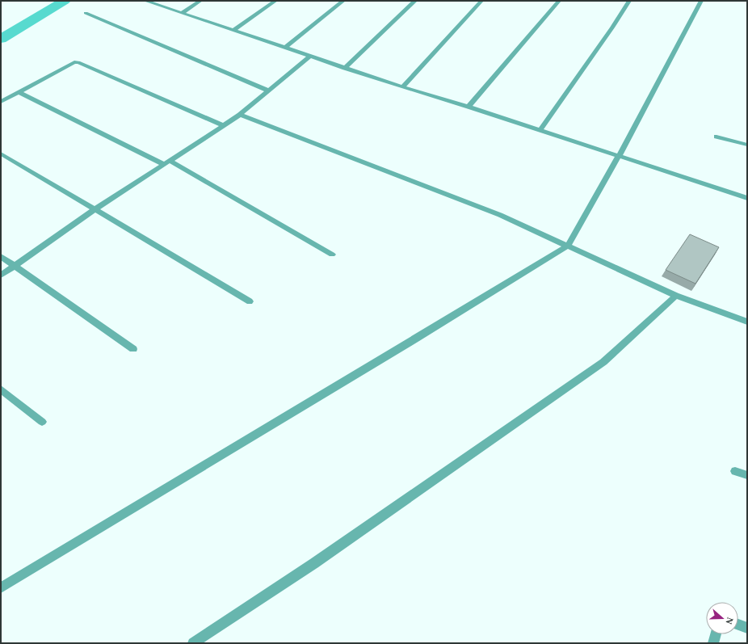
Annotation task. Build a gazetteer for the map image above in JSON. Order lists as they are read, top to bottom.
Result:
{
  "north": "right"
}
